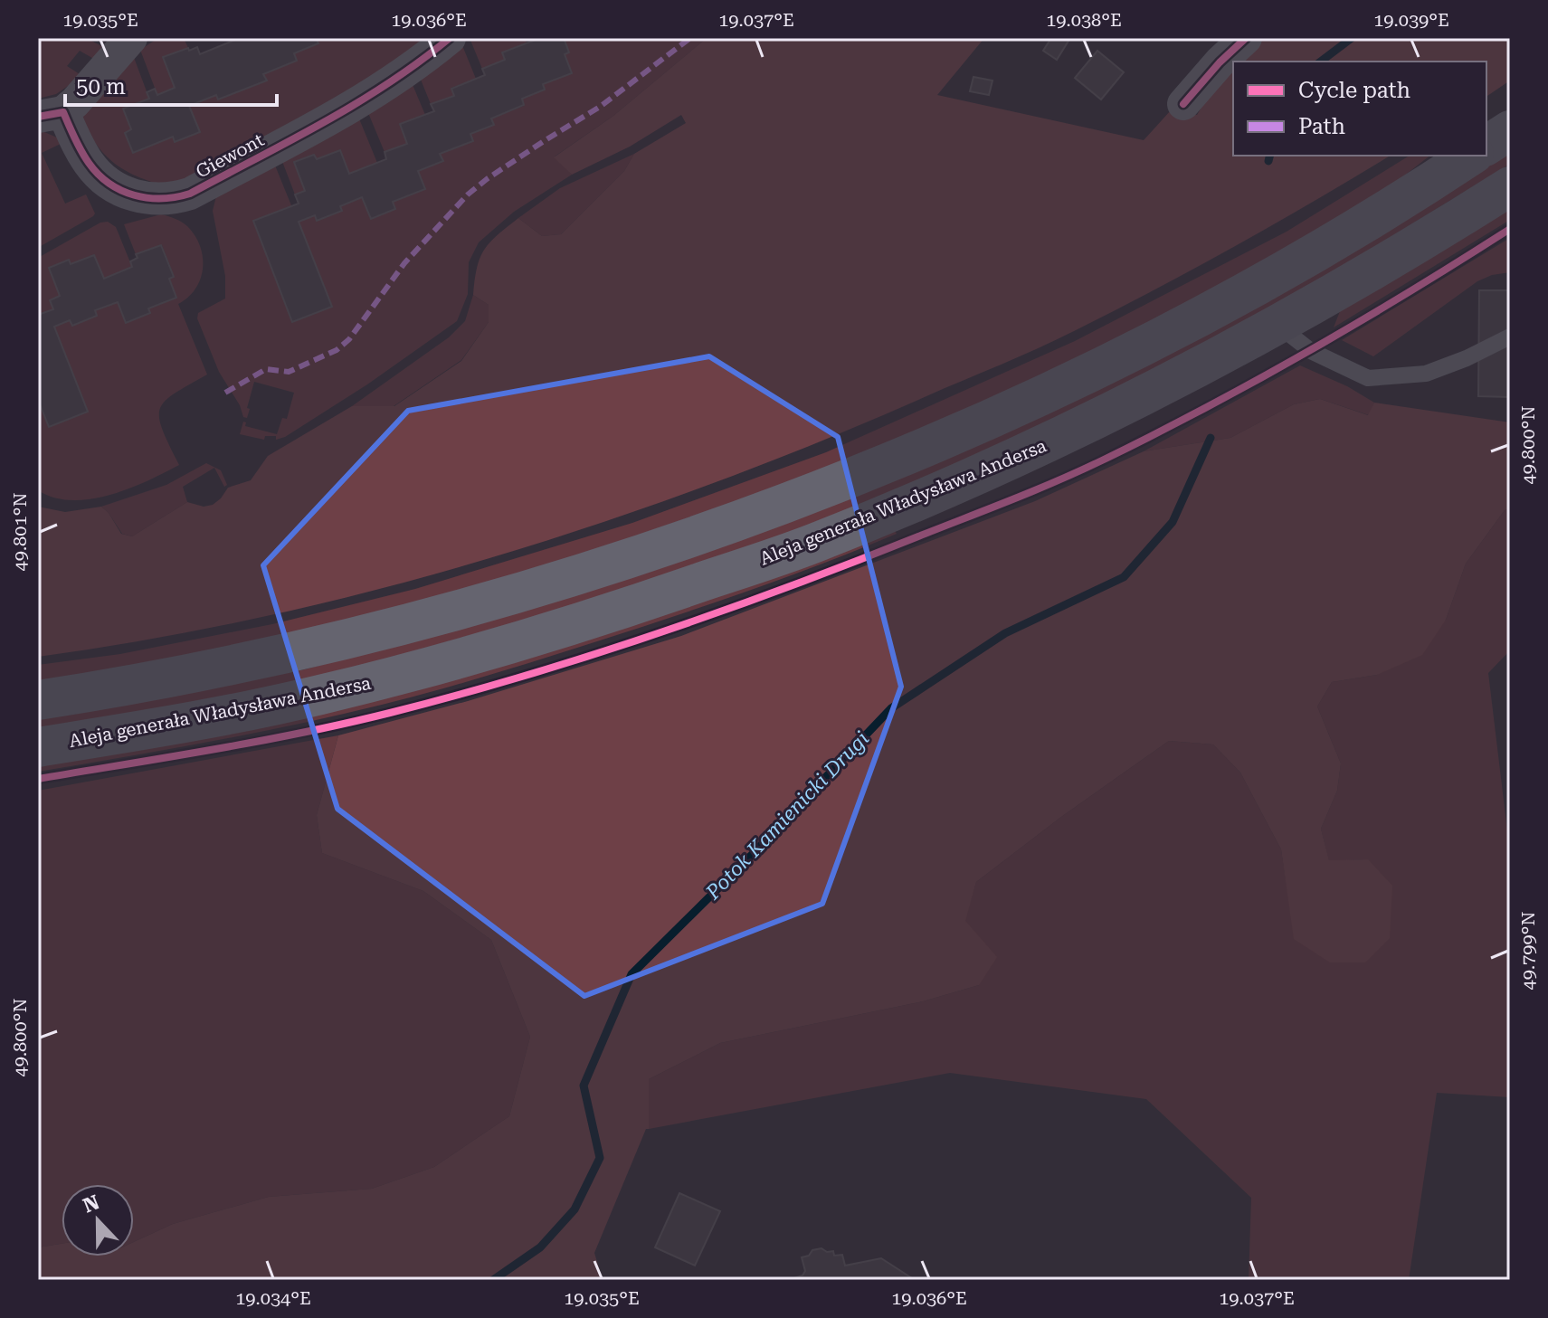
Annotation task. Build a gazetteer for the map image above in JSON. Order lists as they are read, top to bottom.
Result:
{
  "streets": {
    "main road": ["Aleja generała Władysława Andersa"],
    "street": ["Giewont"]
  },
  "water": ["Potok Kamienicki Drugi"],
  "legend": ["Cycle path", "Path"],
  "scale_bar": "50 m",
  "north": "top",
  "coordinates": [
    "19.035°E",
    "19.036°E",
    "19.037°E",
    "19.038°E",
    "19.039°E",
    "49.800°N",
    "49.801°N",
    "49.799°N",
    "19.034°E"
  ]
}
